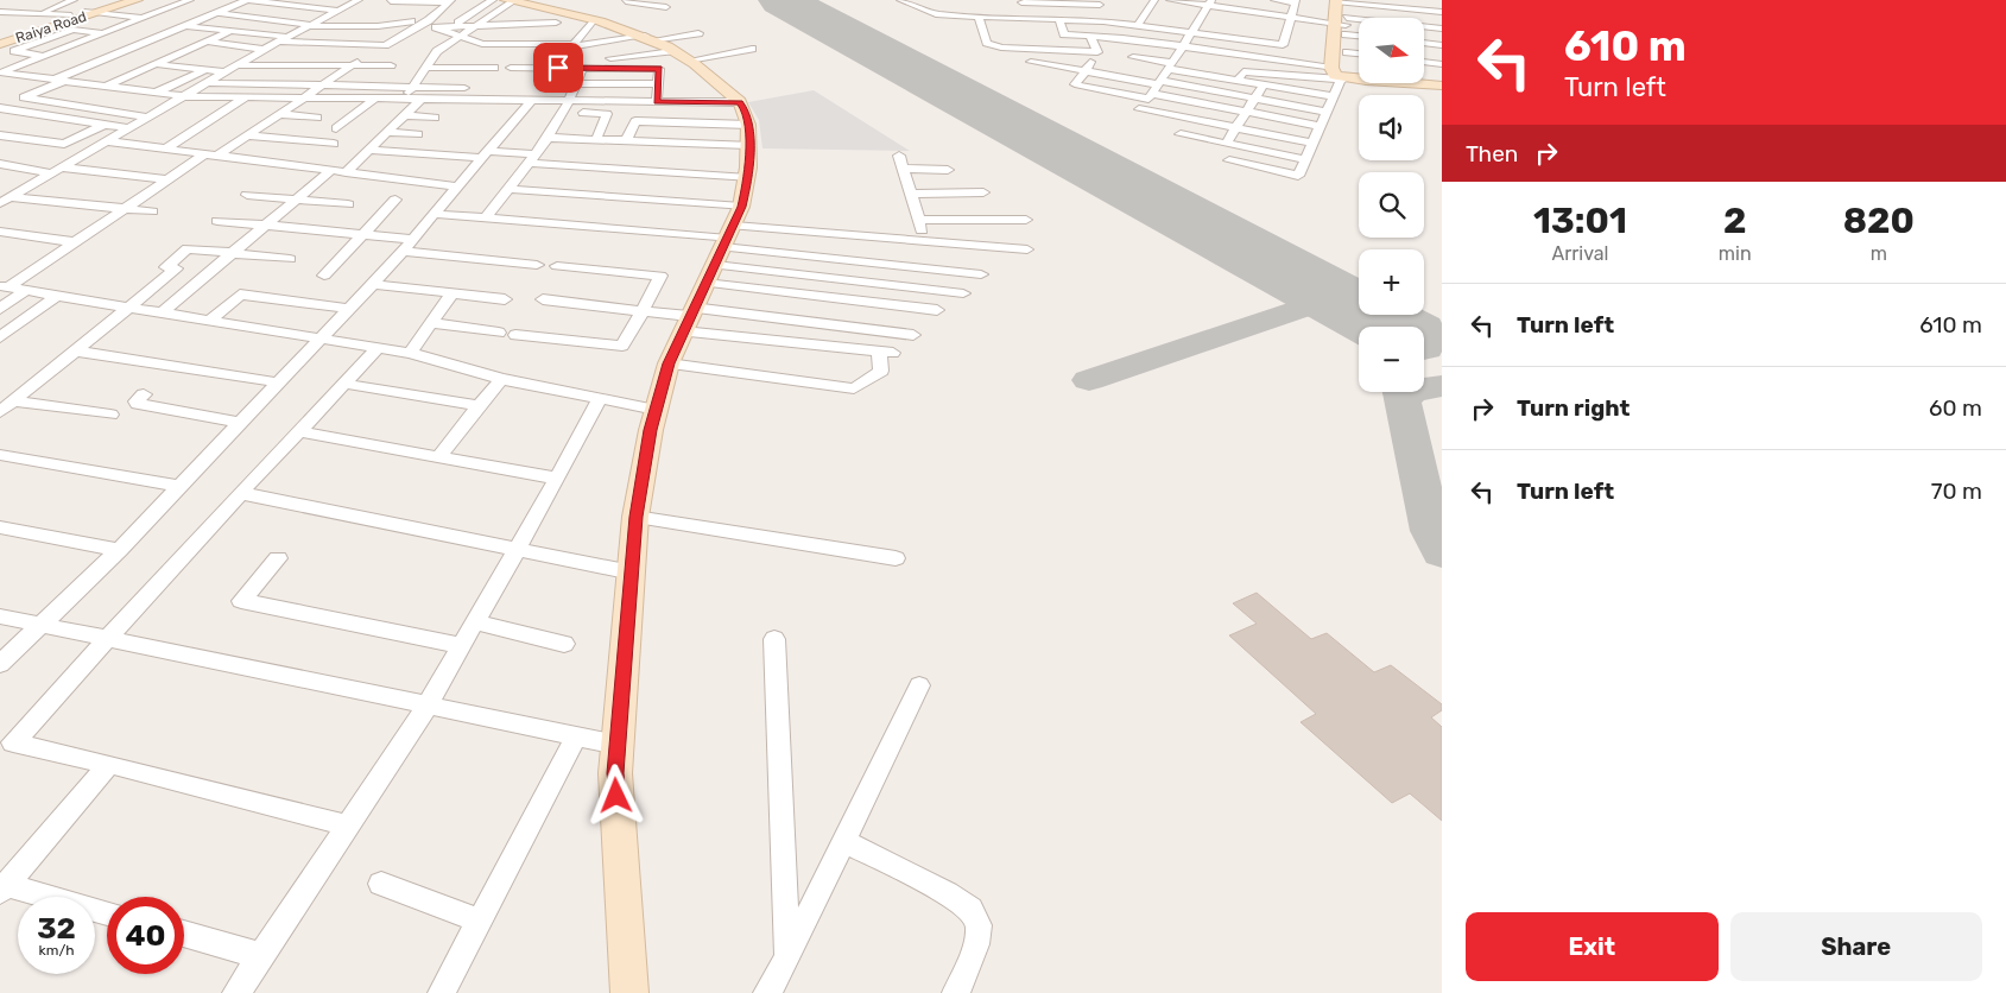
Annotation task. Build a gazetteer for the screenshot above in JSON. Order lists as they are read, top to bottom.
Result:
{
  "streets": {
    "street": ["Raiya Road"]
  },
  "north": "right",
  "page": {
    "turn": ["610 m", "Turn left"],
    "map_buttons": ["+", "−"],
    "then": "Then",
    "eta": [
      "13:01",
      "Arrival",
      "2",
      "min",
      "820",
      "m"
    ],
    "list": [
      {
        "name": "Turn left",
        "value": "610 m"
      },
      {
        "name": "Turn right",
        "value": "60 m"
      },
      {
        "name": "Turn left",
        "value": "70 m"
      }
    ],
    "speed": "32 km/h",
    "limit": "40",
    "buttons": ["Exit", "Share"]
  }
}
